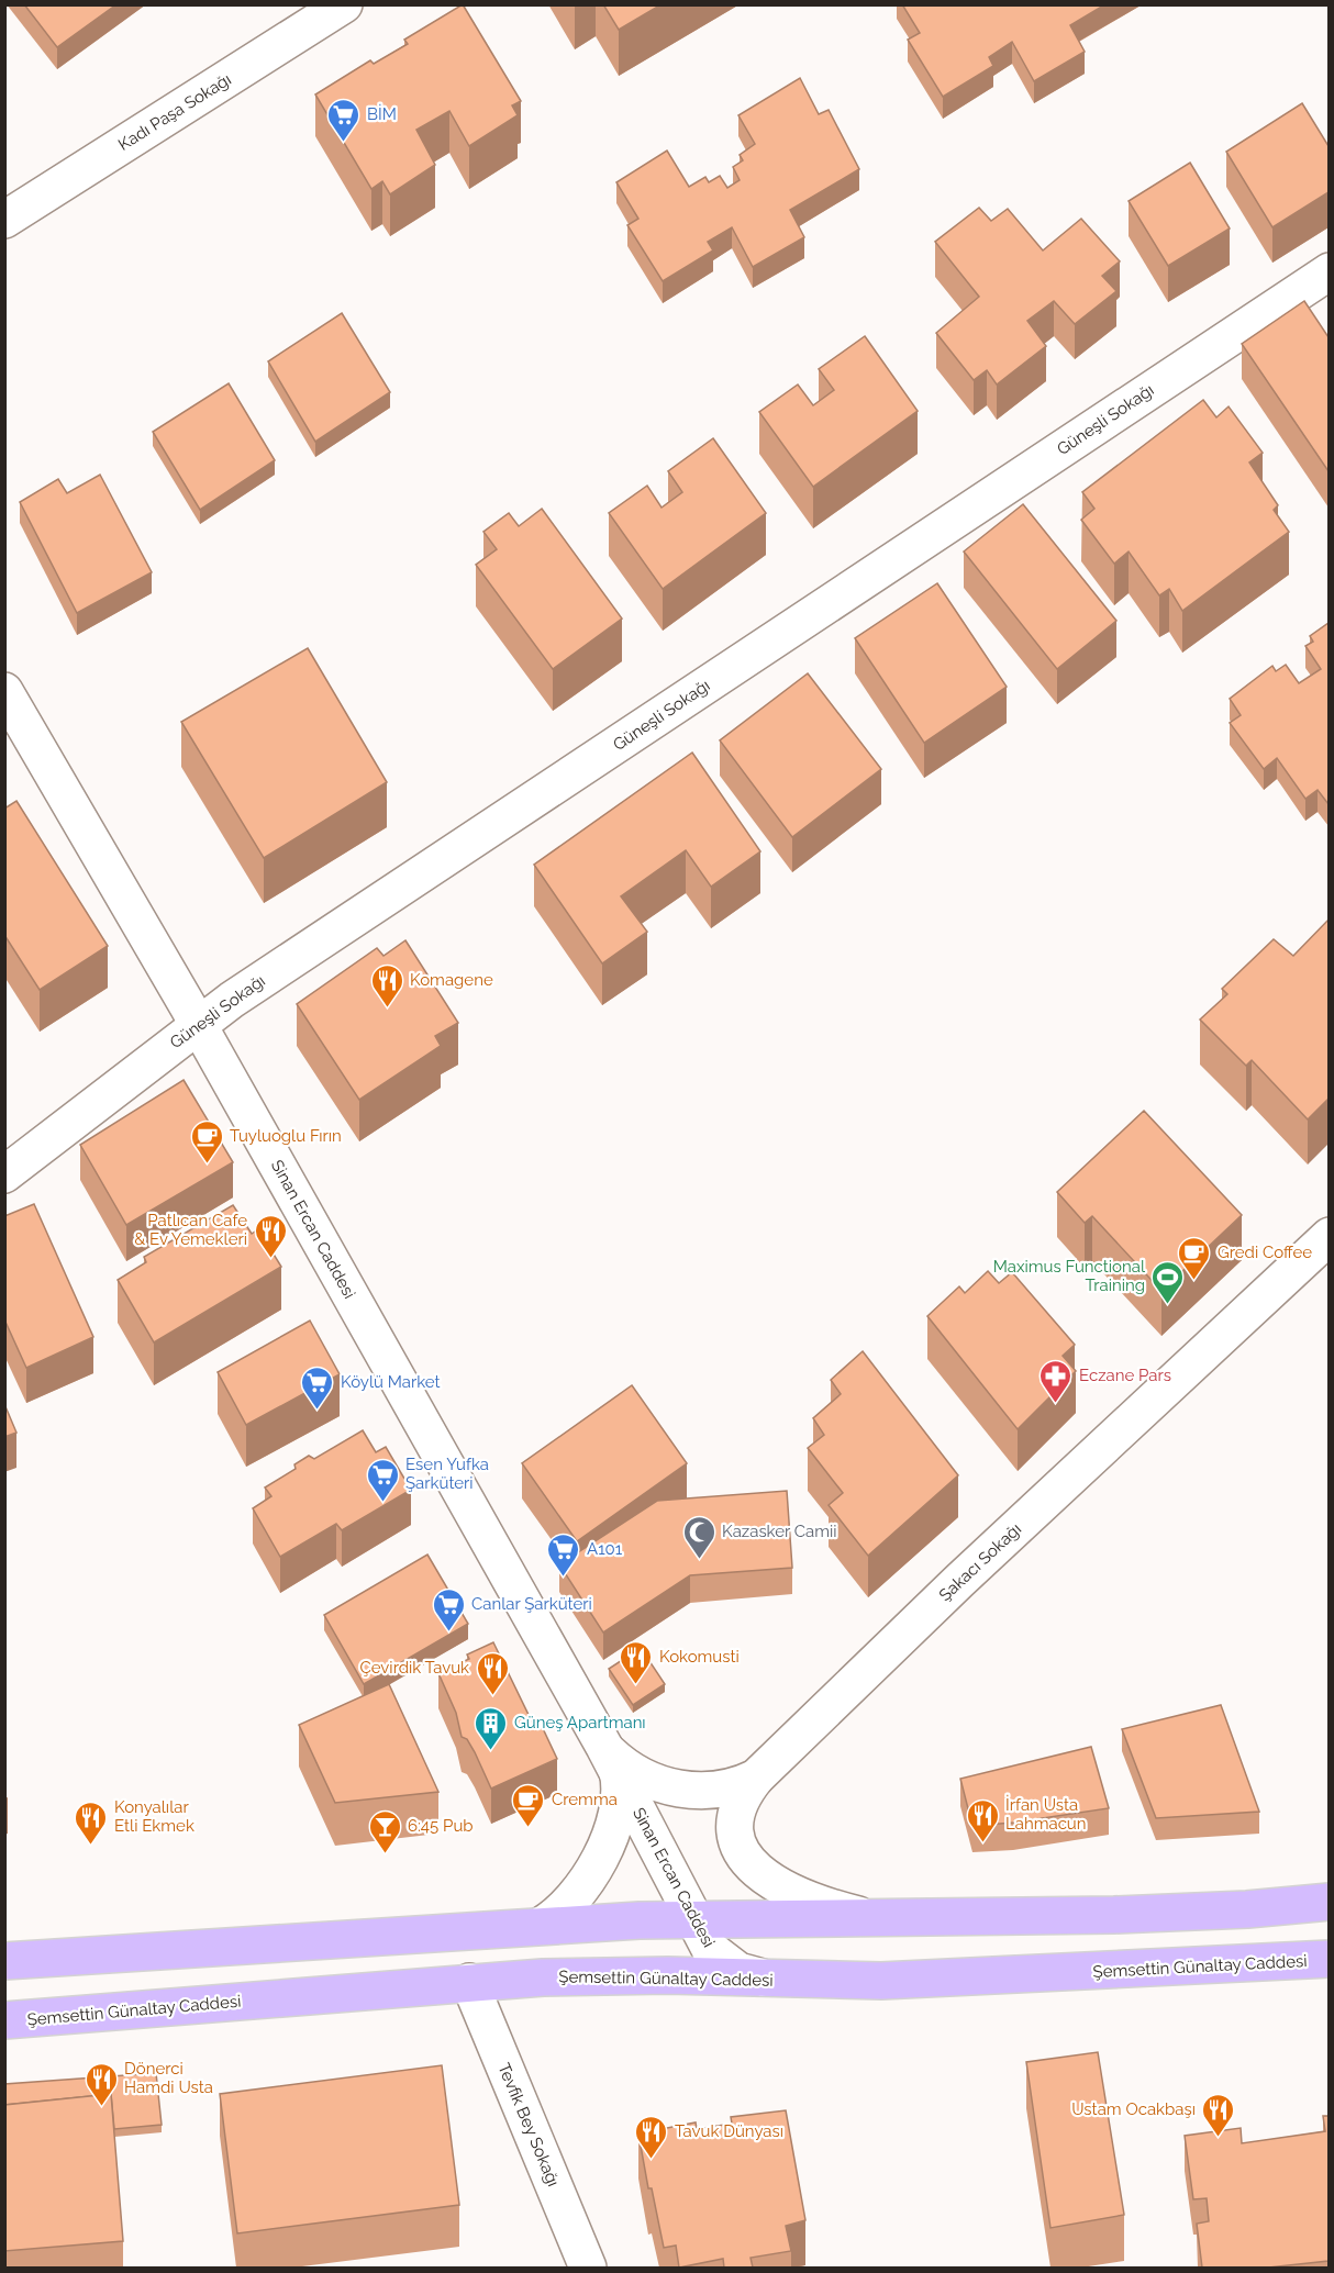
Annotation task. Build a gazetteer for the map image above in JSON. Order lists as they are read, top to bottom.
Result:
{
  "streets": {
    "main road": ["Şemsettin Günaltay Caddesi"],
    "street": [
      "Kadı Paşa Sokağı",
      "Güneşli Sokağı",
      "Sinan Ercan Caddesi",
      "Şakacı Sokağı",
      "Tevfik Bey Sokağı"
    ]
  },
  "crossings": [
    ["Güneşli Sokağı", "Sinan Ercan Caddesi"],
    ["Sinan Ercan Caddesi", "Şakacı Sokağı"],
    ["Sinan Ercan Caddesi", "Şemsettin Günaltay Caddesi"],
    ["Şemsettin Günaltay Caddesi", "Tevfik Bey Sokağı"]
  ],
  "places": {
    "supermarket": [
      "BİM",
      "Köylü Market",
      "Esen Yufka Şarküteri",
      "A101",
      "Canlar Şarküteri"
    ],
    "restaurant": [
      "Komagene",
      "Patlıcan Cafe & Ev Yemekleri",
      "Kokomusti",
      "Çevirdik Tavuk",
      "İrfan Usta Lahmacun",
      "Konyalılar Etli Ekmek",
      "Dönerci Hamdi Usta",
      "Ustam Ocakbaşı",
      "Tavuk Dünyası"
    ],
    "cafe": ["Tuyluoglu Fırın", "Gredi Coffee", "Cremma"],
    "sports": ["Maximus Functional Training"],
    "pharmacy": ["Eczane Pars"],
    "mosque": ["Kazasker Camii"],
    "building": ["Güneş Apartmanı"],
    "bar": ["6:45 Pub"]
  }
}
